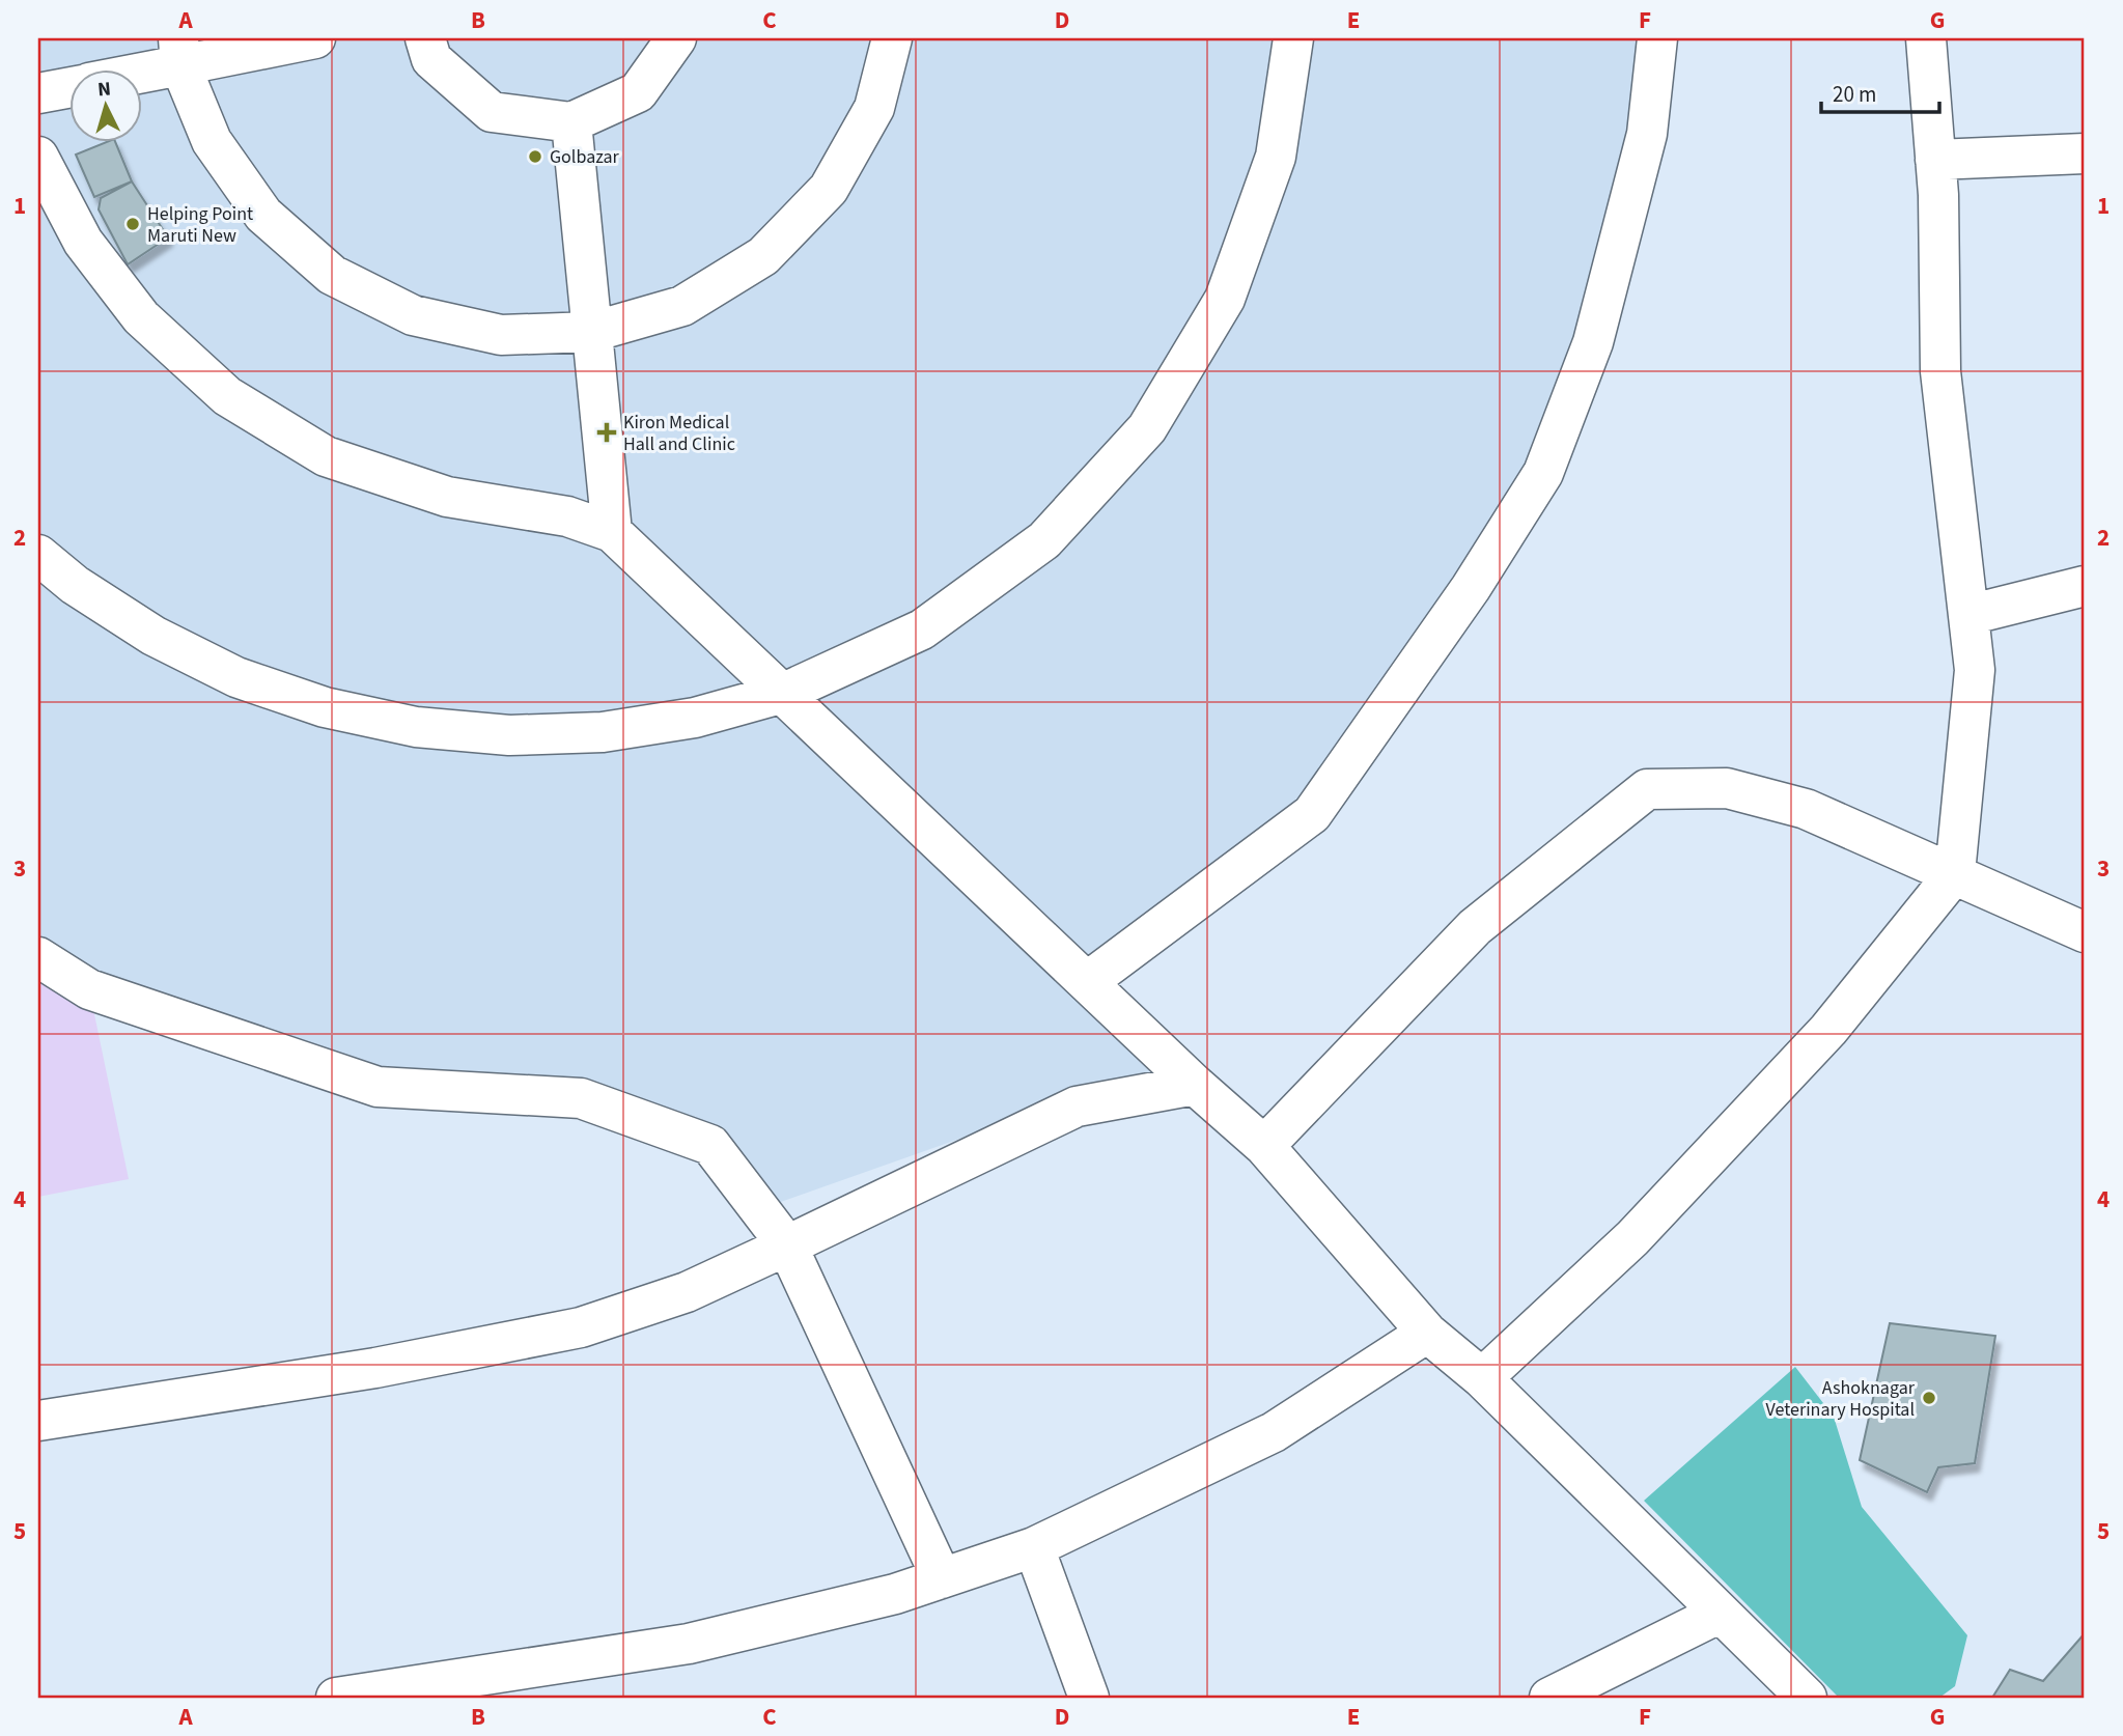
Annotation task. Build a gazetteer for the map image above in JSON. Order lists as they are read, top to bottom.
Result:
{
  "places": {
    "other": ["Golbazar", "Helping Point Maruti New", "Ashoknagar Veterinary Hospital"],
    "health": ["Kiron Medical Hall and Clinic"]
  },
  "scale_bar": "20 m",
  "north": "top",
  "grid": {
    "columns": [
      "A",
      "B",
      "C",
      "D",
      "E",
      "F",
      "G"
    ],
    "rows": [
      "1",
      "2",
      "3",
      "4",
      "5"
    ]
  }
}
